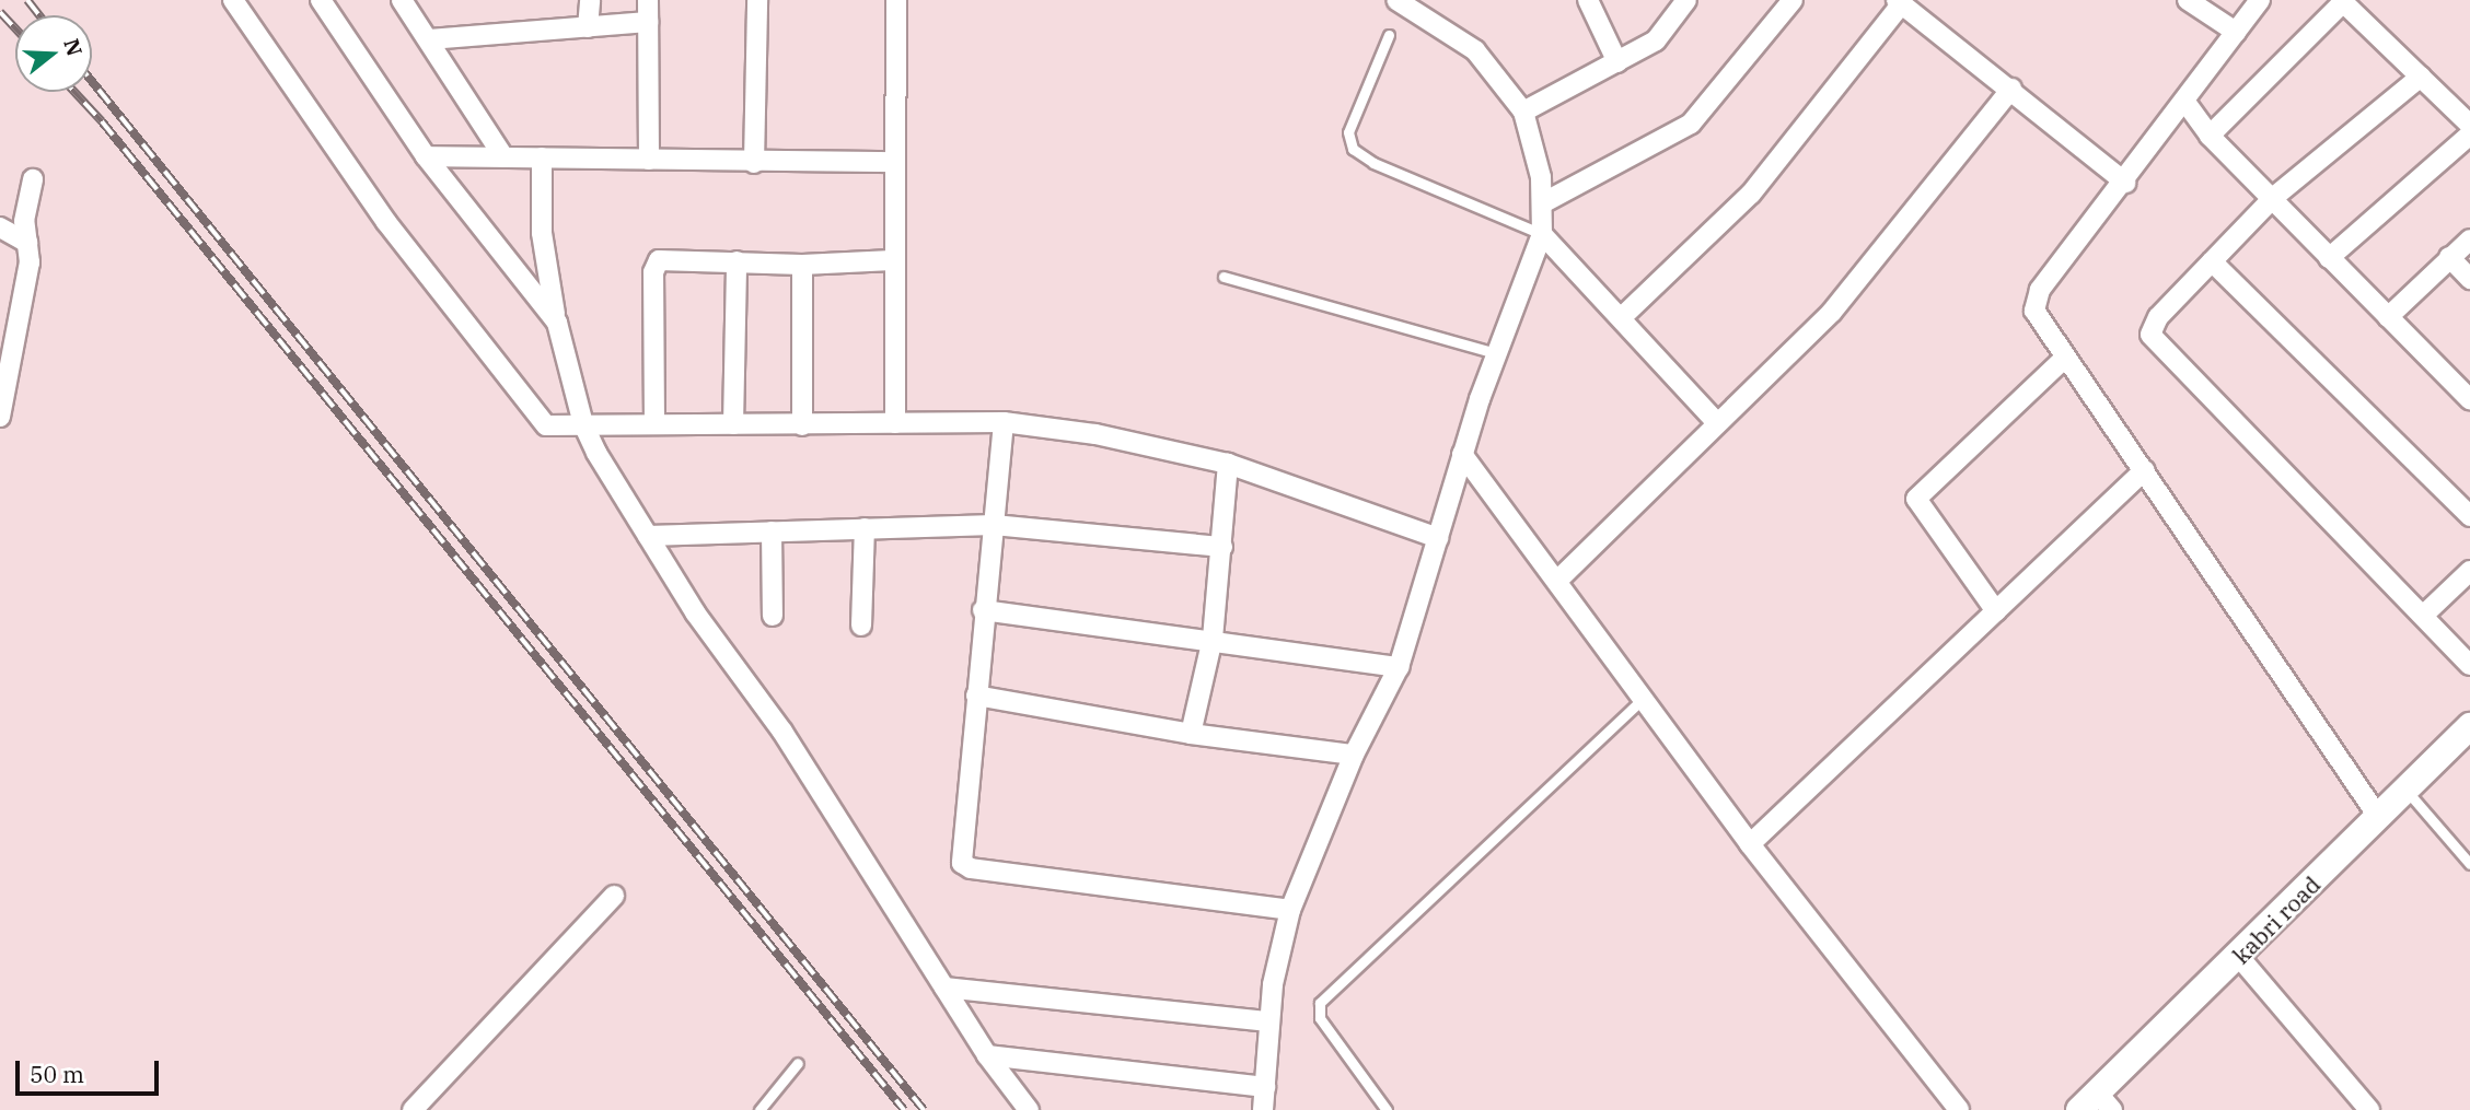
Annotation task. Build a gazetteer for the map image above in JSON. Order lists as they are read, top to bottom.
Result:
{
  "streets": {
    "street": ["kabri road"]
  },
  "scale_bar": "50 m",
  "north": "right"
}
